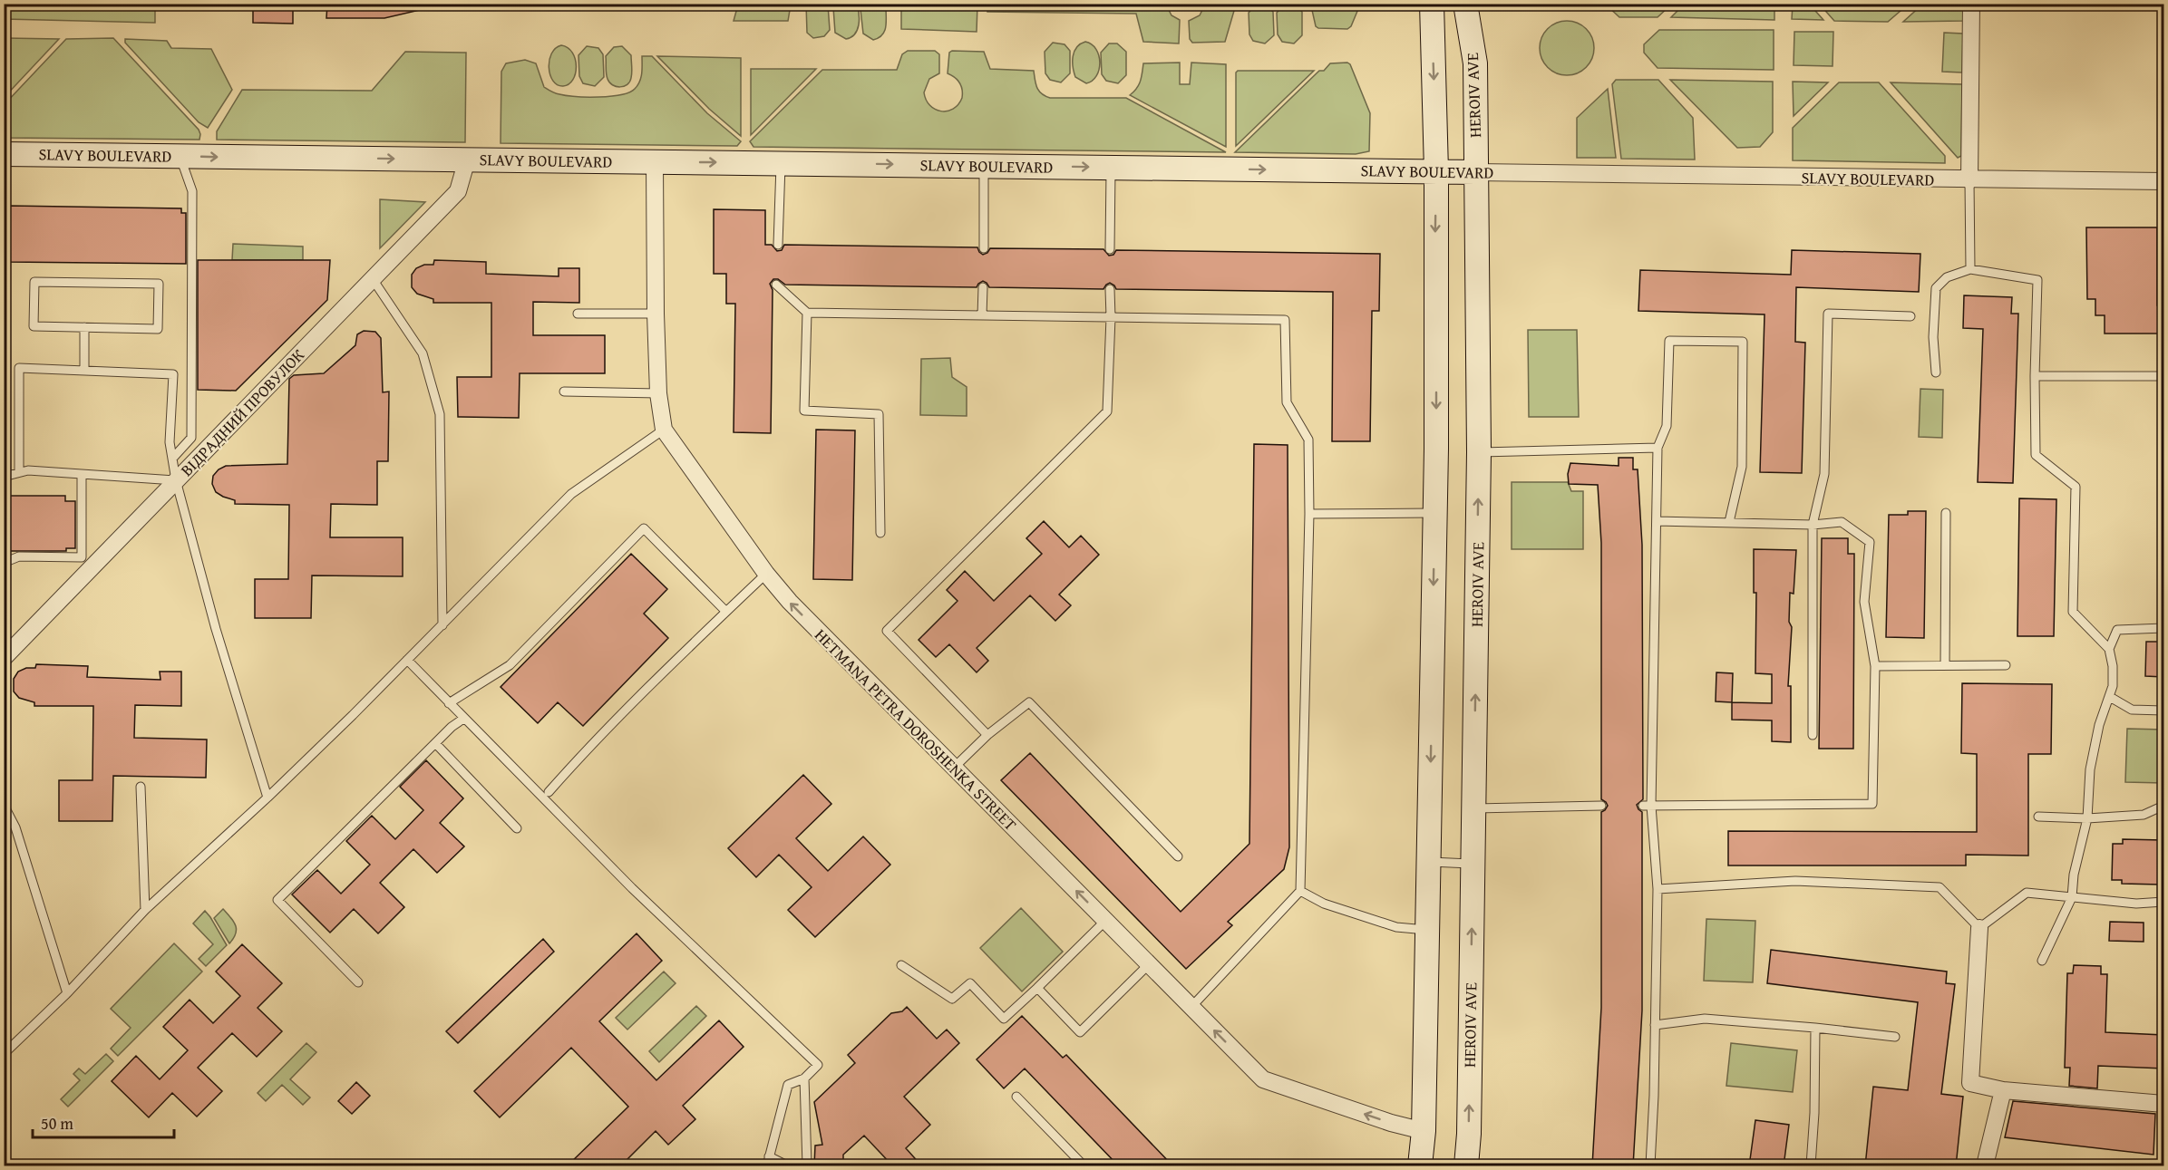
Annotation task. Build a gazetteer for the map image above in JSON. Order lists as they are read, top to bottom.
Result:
{
  "streets": {
    "main road": ["HEROIV AVE", "SLAVY BOULEVARD"],
    "street": ["ВІДРАДНИЙ ПРОВУЛОК", "HETMANA PETRA DOROSHENKA STREET"]
  },
  "crossings": [
    ["HEROIV AVE", "SLAVY BOULEVARD"],
    ["SLAVY BOULEVARD", "ВІДРАДНИЙ ПРОВУЛОК"],
    ["SLAVY BOULEVARD", "HETMANA PETRA DOROSHENKA STREET"]
  ],
  "one_way": ["SLAVY BOULEVARD", "HETMANA PETRA DOROSHENKA STREET"],
  "scale_bar": "50 m"
}
